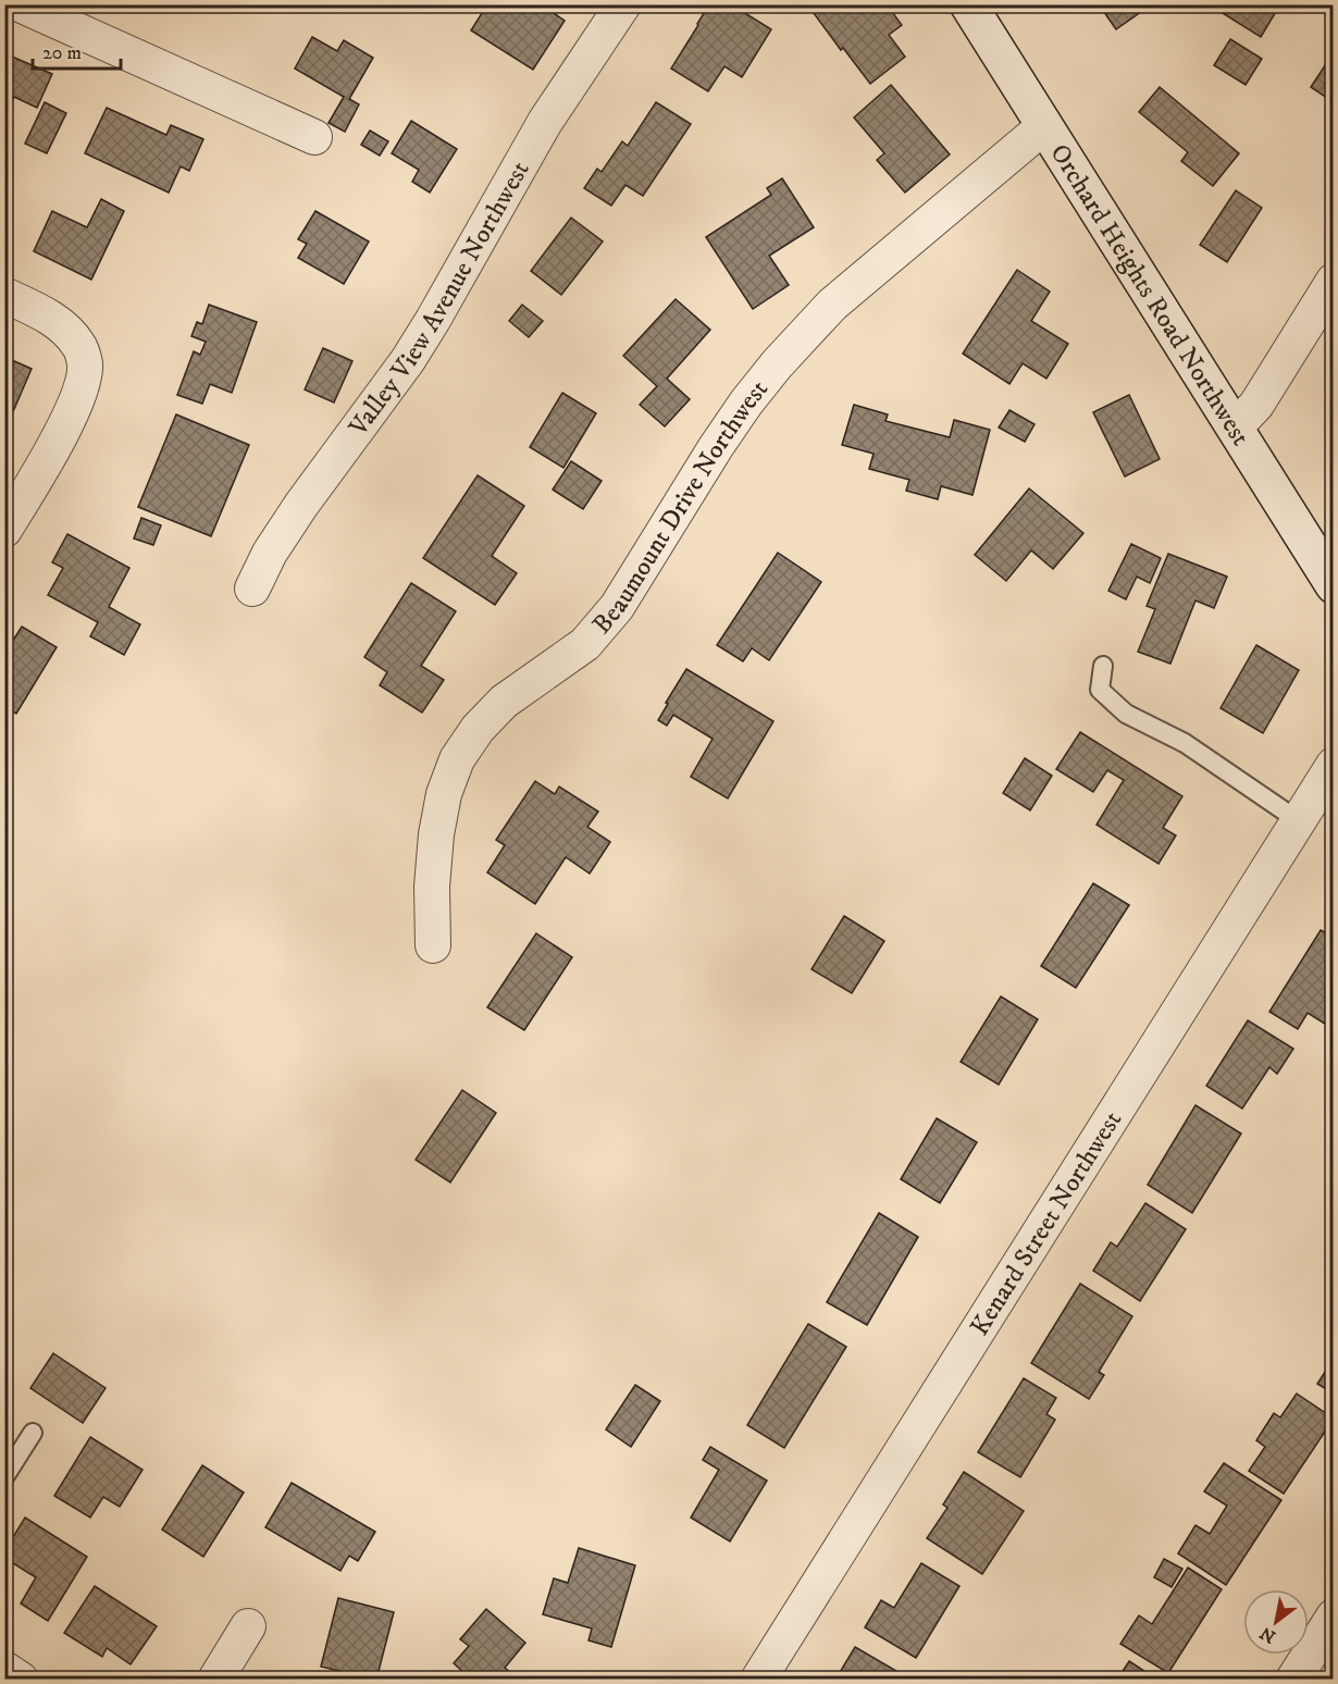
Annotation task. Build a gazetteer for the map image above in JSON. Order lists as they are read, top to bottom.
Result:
{
  "streets": {
    "main road": ["Orchard Heights Road Northwest"],
    "street": ["Valley View Avenue Northwest", "Beaumount Drive Northwest", "Kenard Street Northwest"]
  },
  "crossings": [
    ["Orchard Heights Road Northwest", "Beaumount Drive Northwest"]
  ],
  "scale_bar": "20 m",
  "north": "bottom left"
}
